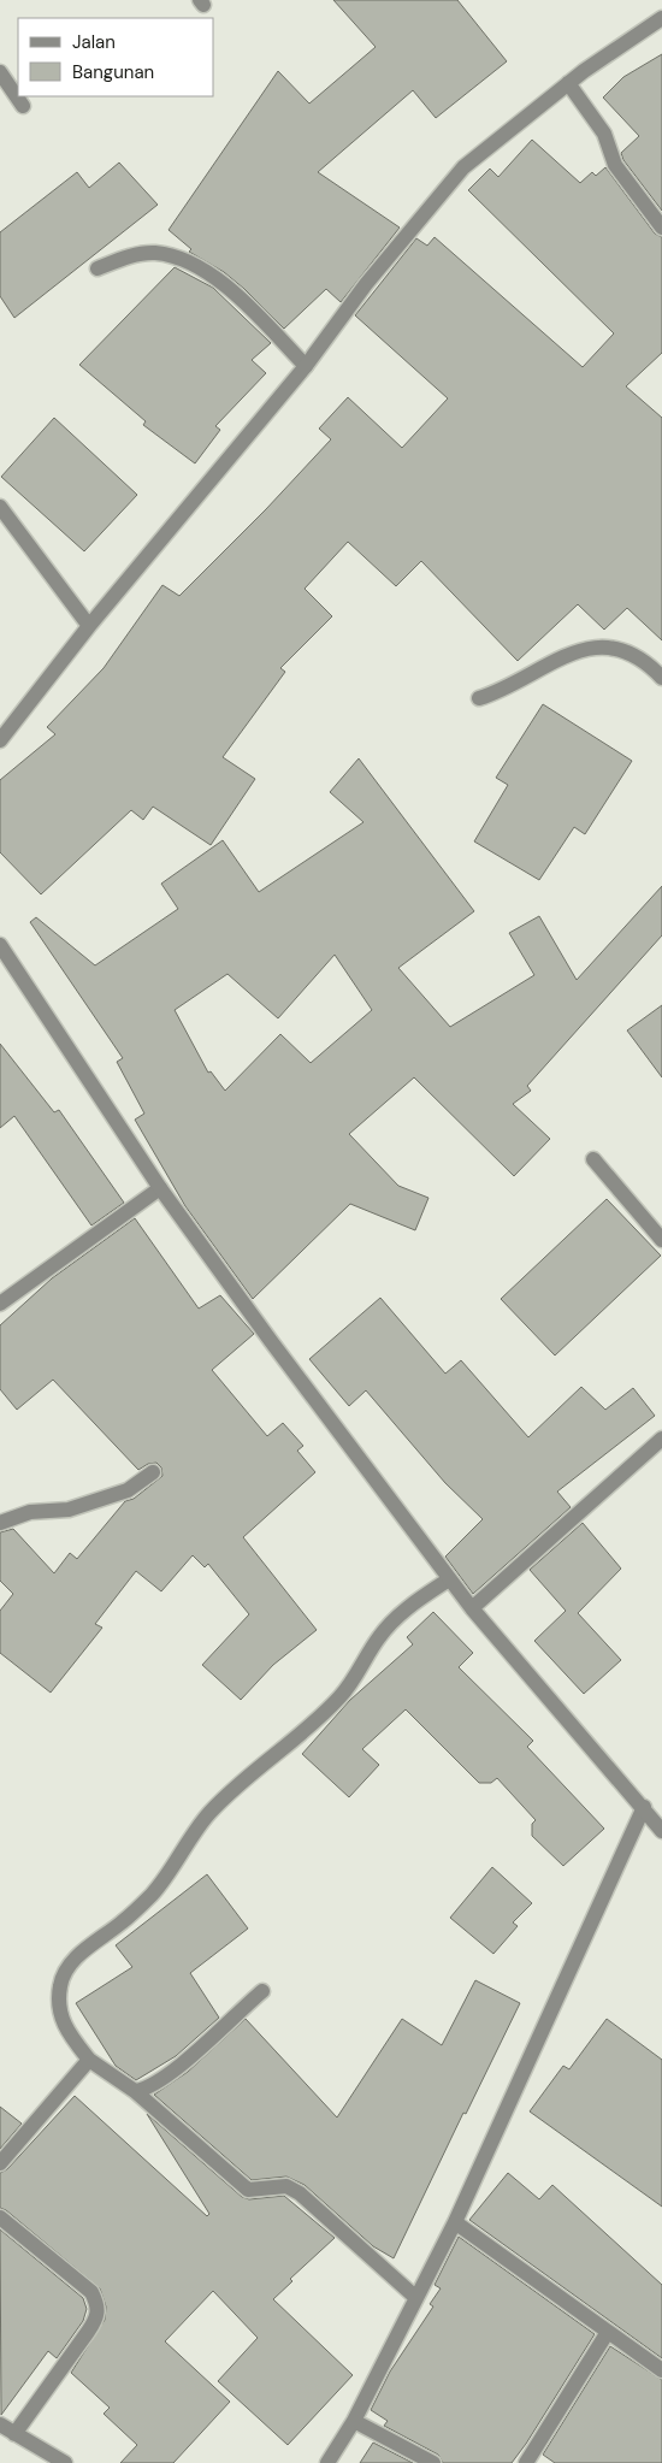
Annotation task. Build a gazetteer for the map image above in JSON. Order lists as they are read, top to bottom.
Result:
{
  "legend": ["Jalan", "Bangunan"]
}
